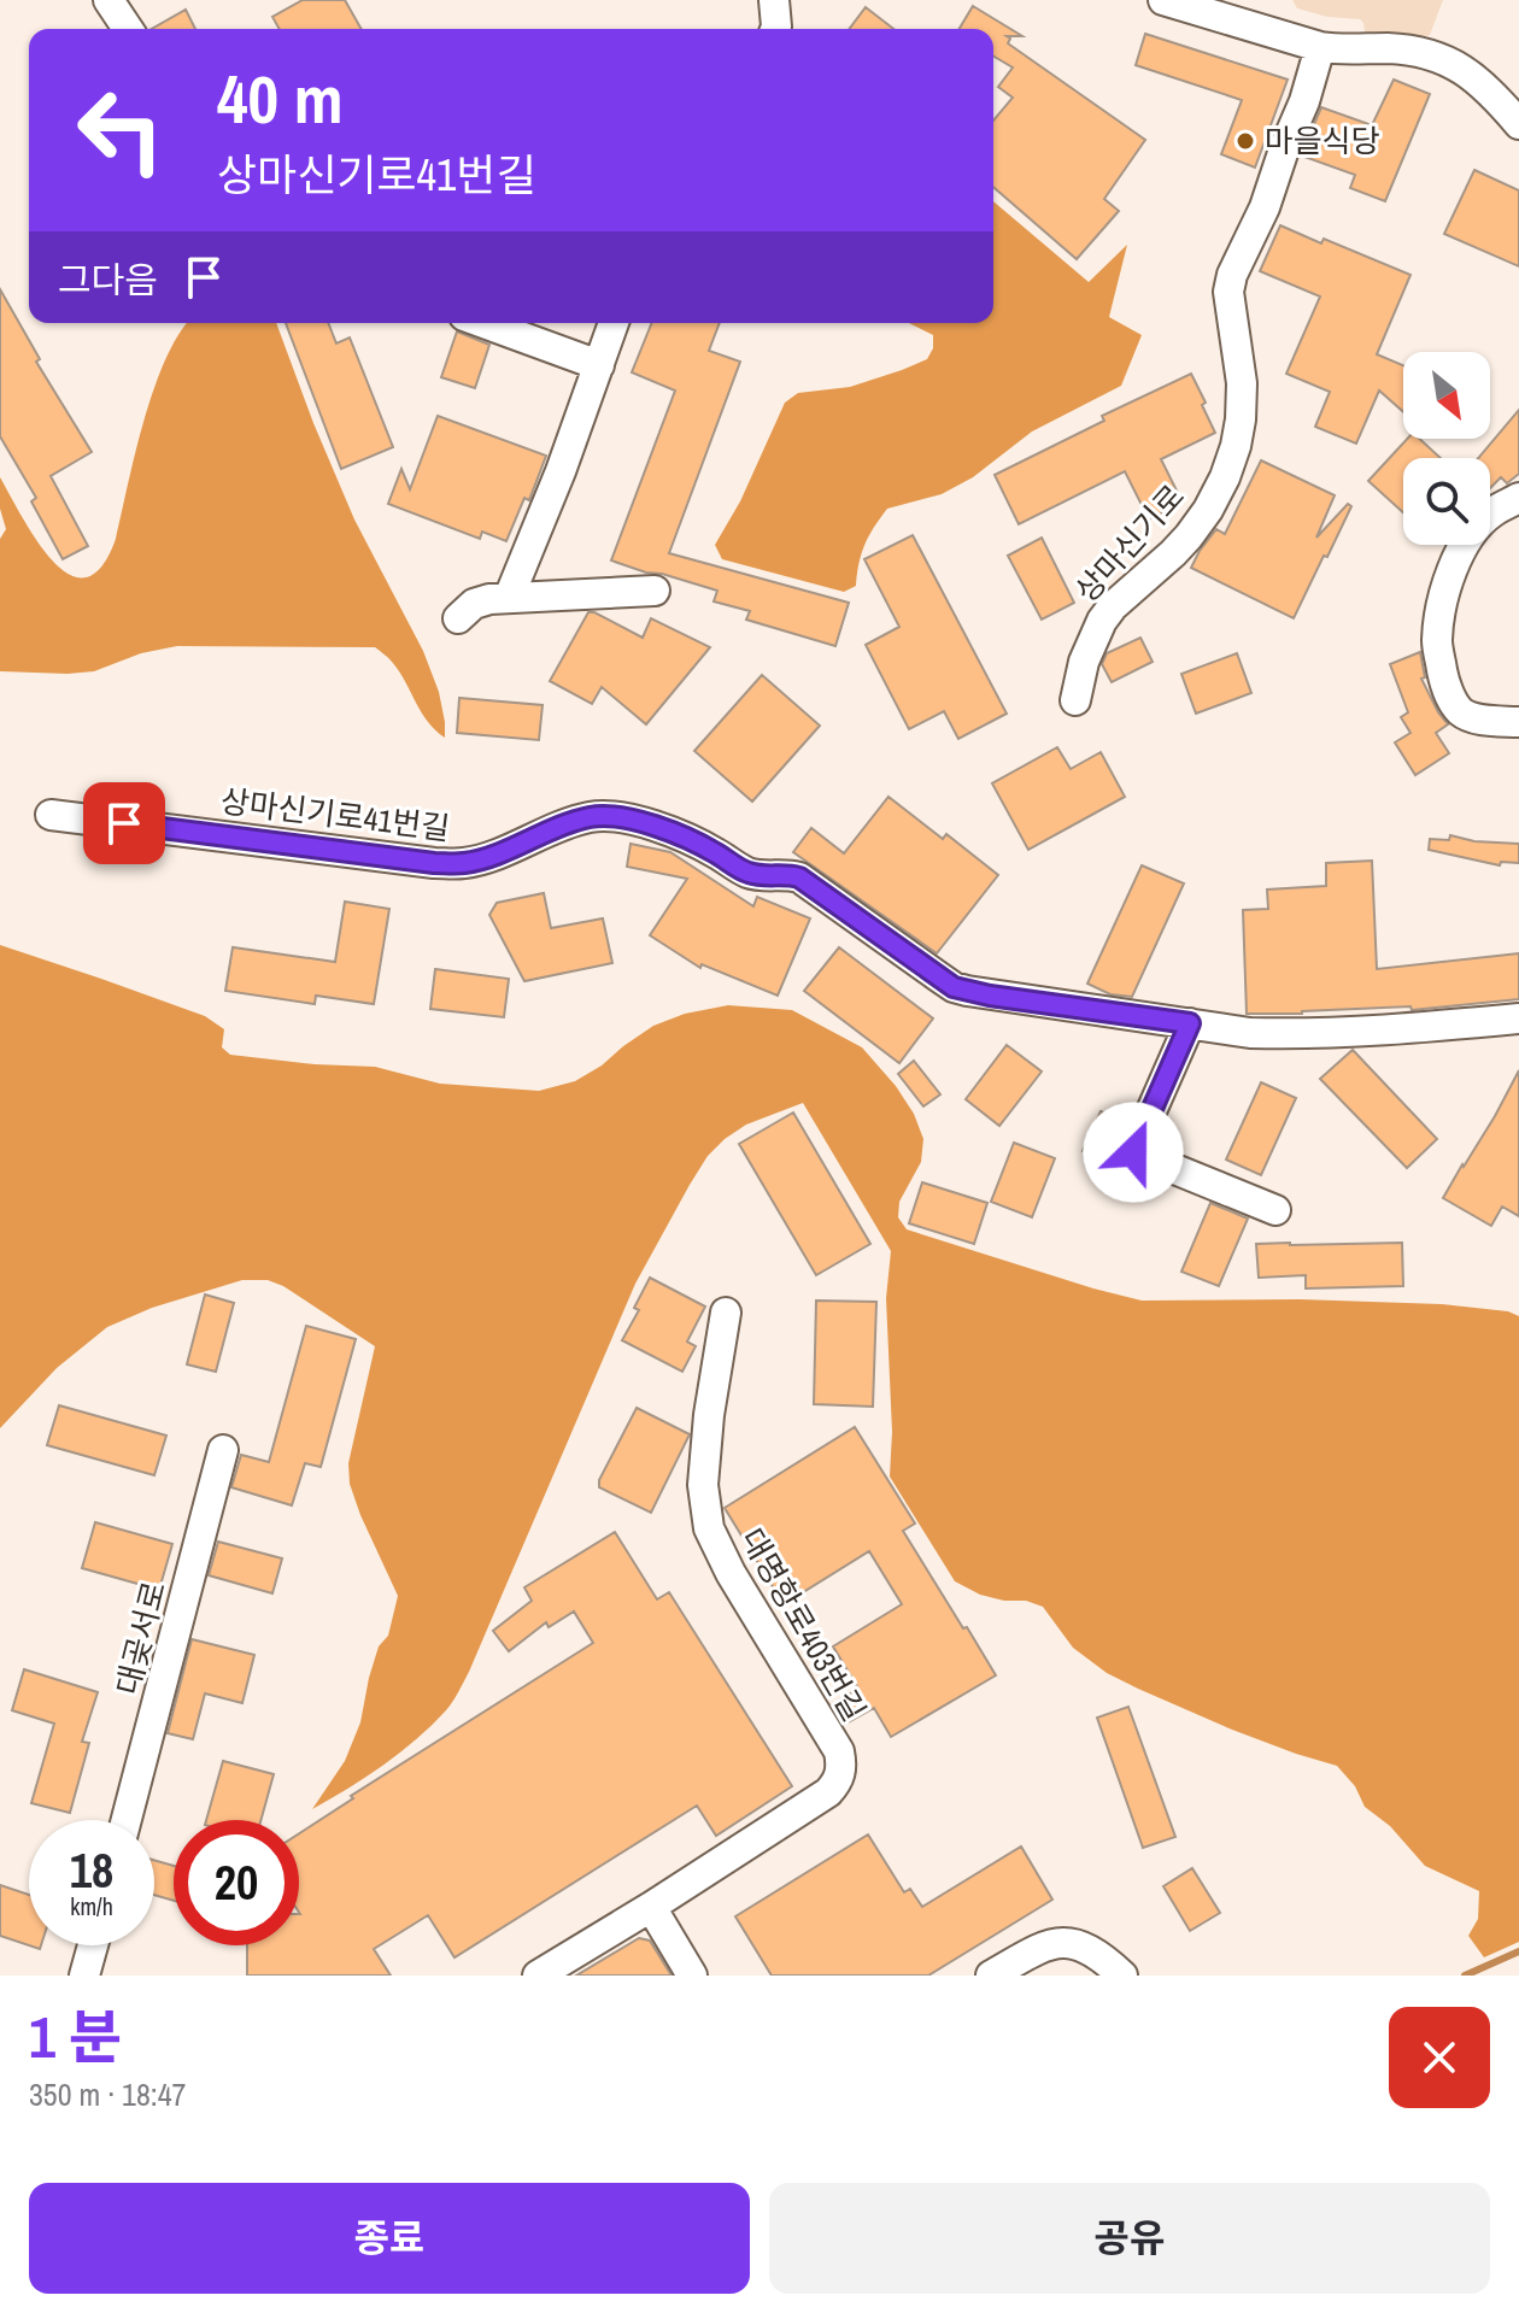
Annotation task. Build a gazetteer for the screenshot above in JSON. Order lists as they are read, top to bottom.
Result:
{
  "streets": {
    "street": [
      "상마신기로",
      "상마신기로41번길",
      "대명항로403번길",
      "대곶서로"
    ]
  },
  "places": ["마을식당"],
  "north": "bottom right",
  "page": {
    "turn": ["40 m", "상마신기로41번길"],
    "then": "그다음",
    "speed": "18 km/h",
    "limit": "20",
    "heading": ["1 분", "350 m · 18:47"],
    "buttons": ["종료", "공유"]
  }
}
